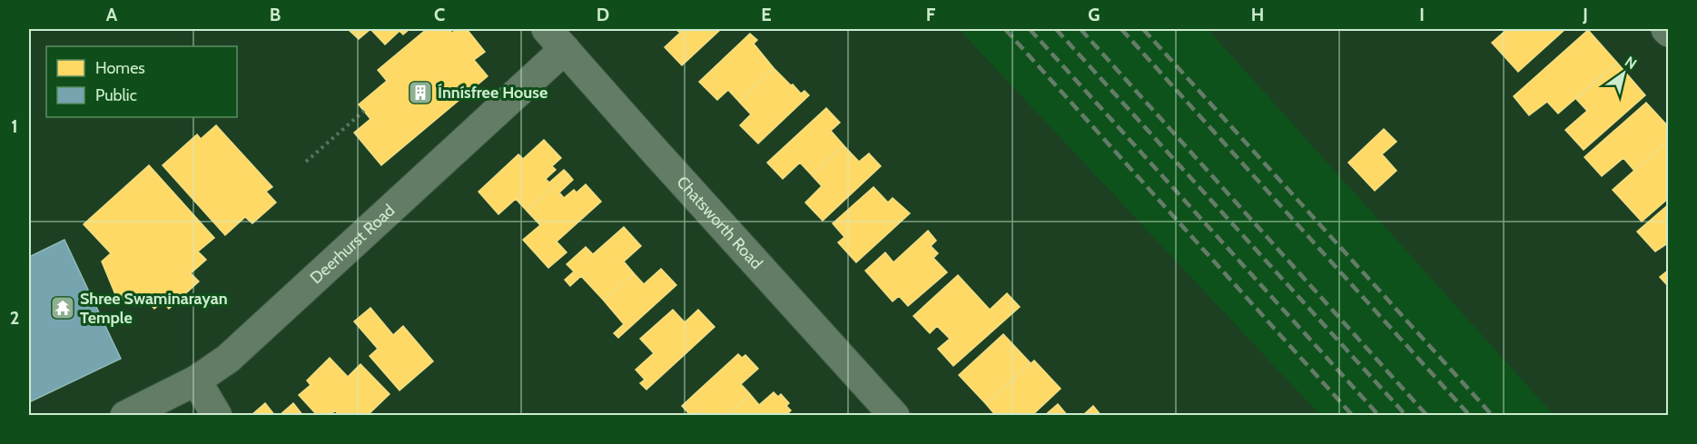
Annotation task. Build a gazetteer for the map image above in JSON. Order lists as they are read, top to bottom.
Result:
{
  "streets": {
    "street": ["Chatsworth Road", "Deerhurst Road"]
  },
  "crossings": [
    ["Chatsworth Road", "Deerhurst Road"]
  ],
  "places": {
    "building": ["Ínnísfree House"],
    "temple": ["Shree Swaminarayan Temple"]
  },
  "legend": ["Homes", "Public"],
  "north": "top right",
  "grid": {
    "columns": [
      "A",
      "B",
      "C",
      "D",
      "E",
      "F",
      "G",
      "H",
      "I",
      "J"
    ],
    "rows": ["1", "2"]
  }
}
